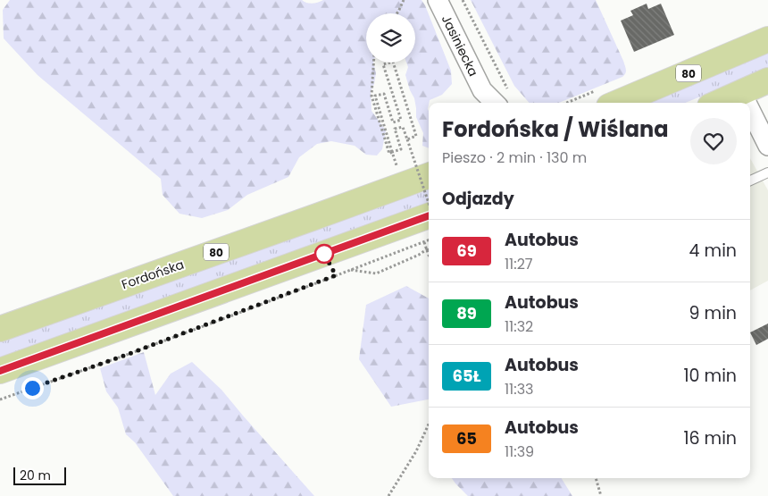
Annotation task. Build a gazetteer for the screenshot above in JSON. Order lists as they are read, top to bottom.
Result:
{
  "streets": {
    "main road": ["80", "Fordońska"],
    "street": ["Jasiniecka"]
  },
  "lines": ["bus line 69"],
  "scale_bar": "20 m",
  "page": {
    "heading": [
      ["Fordońska / Wiślana", "Pieszo · 2 min · 130 m"],
      "Odjazdy"
    ],
    "list": [
      {
        "mark": "69",
        "name": "Autobus",
        "note": "11:27",
        "value": "4 min"
      },
      {
        "mark": "89",
        "name": "Autobus",
        "note": "11:32",
        "value": "9 min"
      },
      {
        "mark": "65Ł",
        "name": "Autobus",
        "note": "11:33",
        "value": "10 min"
      },
      {
        "mark": "65",
        "name": "Autobus",
        "note": "11:39",
        "value": "16 min"
      }
    ],
    "scale": "20 m"
  }
}
